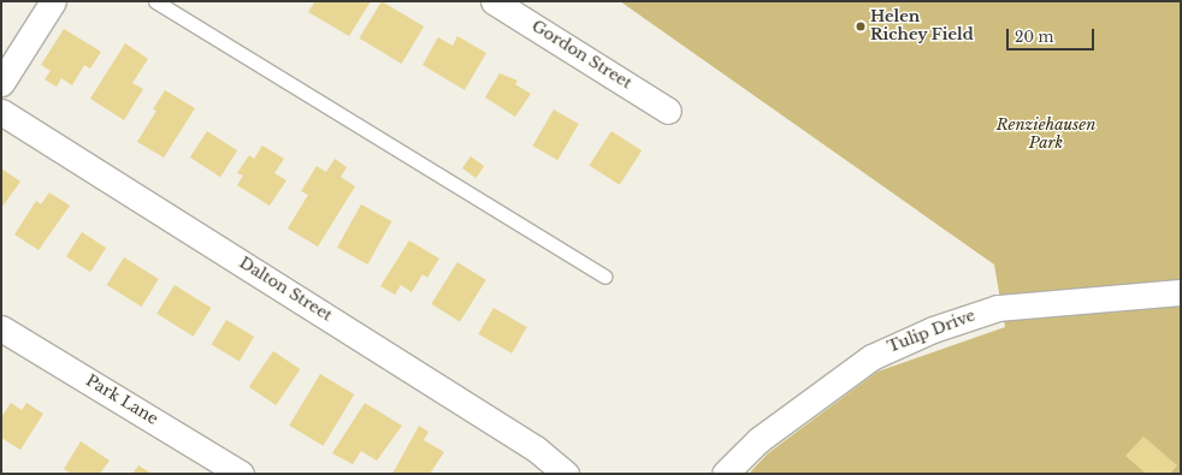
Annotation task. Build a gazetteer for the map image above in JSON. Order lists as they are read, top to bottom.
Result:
{
  "streets": {
    "street": [
      "Gordon Street",
      "Dalton Street",
      "Tulip Drive",
      "Park Lane"
    ]
  },
  "parks": ["Renziehausen Park"],
  "places": ["Helen Richey Field"],
  "scale_bar": "20 m"
}
